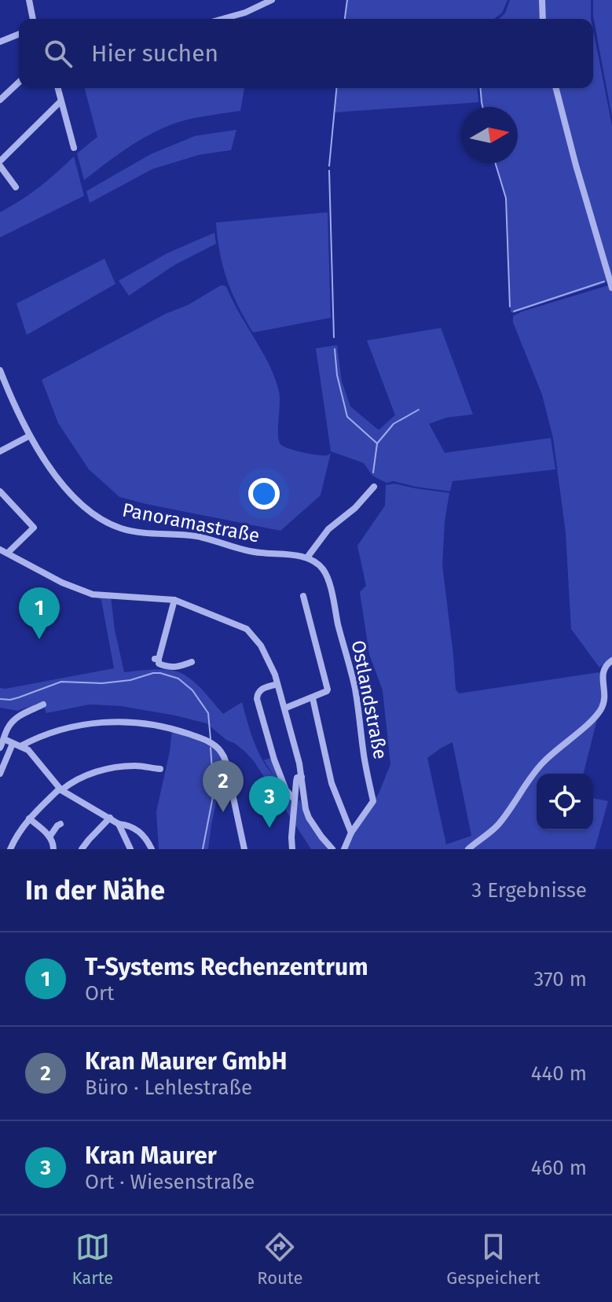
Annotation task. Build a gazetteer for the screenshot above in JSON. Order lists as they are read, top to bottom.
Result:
{
  "streets": {
    "street": ["Panoramastraße", "Ostlandstraße"]
  },
  "crossings": [
    ["Panoramastraße", "Ostlandstraße"]
  ],
  "north": "right",
  "page": {
    "search": "Hier suchen",
    "pins": ["1", "2", "3"],
    "heading": ["In der Nähe", "3 Ergebnisse"],
    "list": [
      {
        "mark": "1",
        "name": "T-Systems Rechenzentrum",
        "note": "Ort",
        "value": "370 m"
      },
      {
        "mark": "2",
        "name": "Kran Maurer GmbH",
        "note": "Büro · Lehlestraße",
        "value": "440 m"
      },
      {
        "mark": "3",
        "name": "Kran Maurer",
        "note": "Ort · Wiesenstraße",
        "value": "460 m"
      }
    ],
    "nav": ["Karte", "Route", "Gespeichert"]
  }
}
